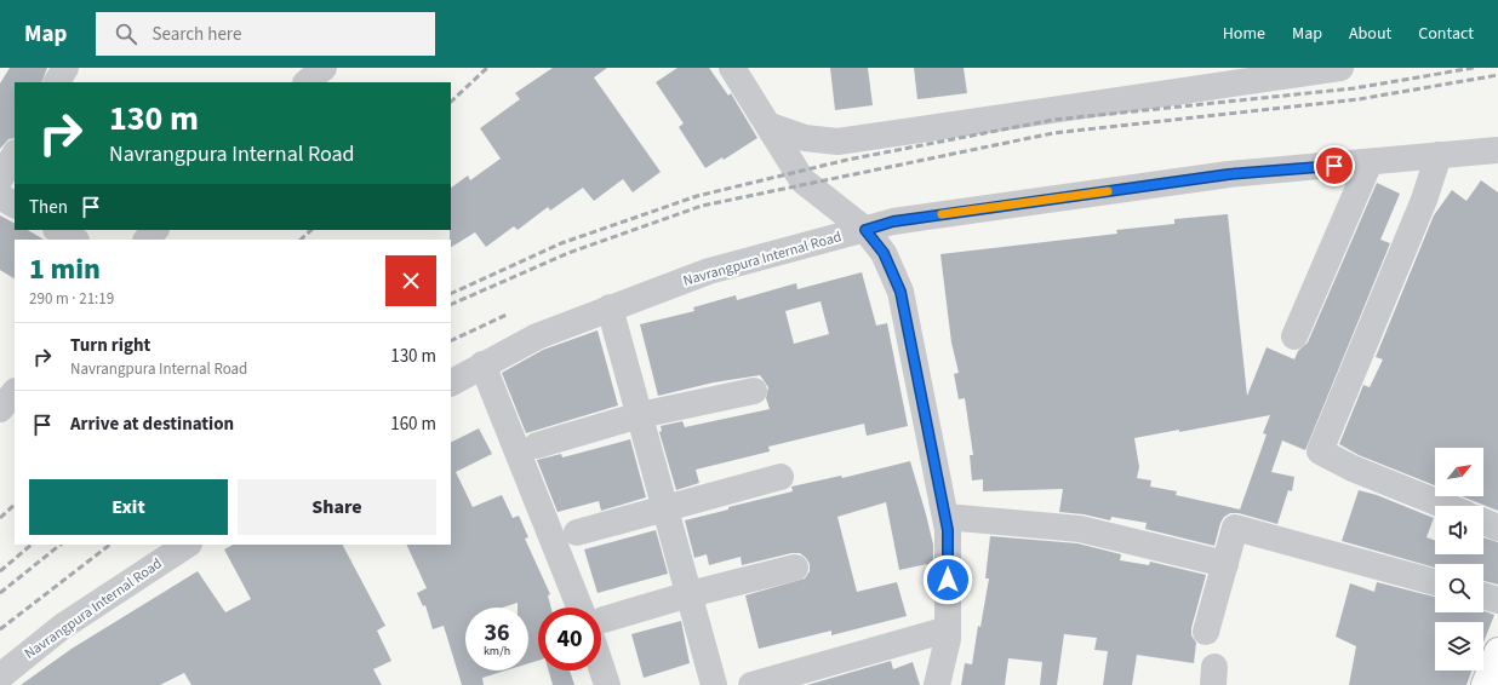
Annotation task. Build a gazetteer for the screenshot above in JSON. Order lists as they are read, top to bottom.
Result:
{
  "streets": {
    "street": ["Navrangpura Internal Road"]
  },
  "north": "top right",
  "page": {
    "header": "Map",
    "search": "Search here",
    "nav": [
      "Home",
      "Map",
      "About",
      "Contact"
    ],
    "turn": ["130 m", "Navrangpura Internal Road"],
    "then": "Then",
    "heading": ["1 min", "290 m · 21:19"],
    "list": [
      {
        "name": "Turn right",
        "note": "Navrangpura Internal Road",
        "value": "130 m"
      },
      {
        "name": "Arrive at destination",
        "value": "160 m"
      }
    ],
    "buttons": ["Exit", "Share"],
    "speed": "36 km/h",
    "limit": "40"
  }
}
